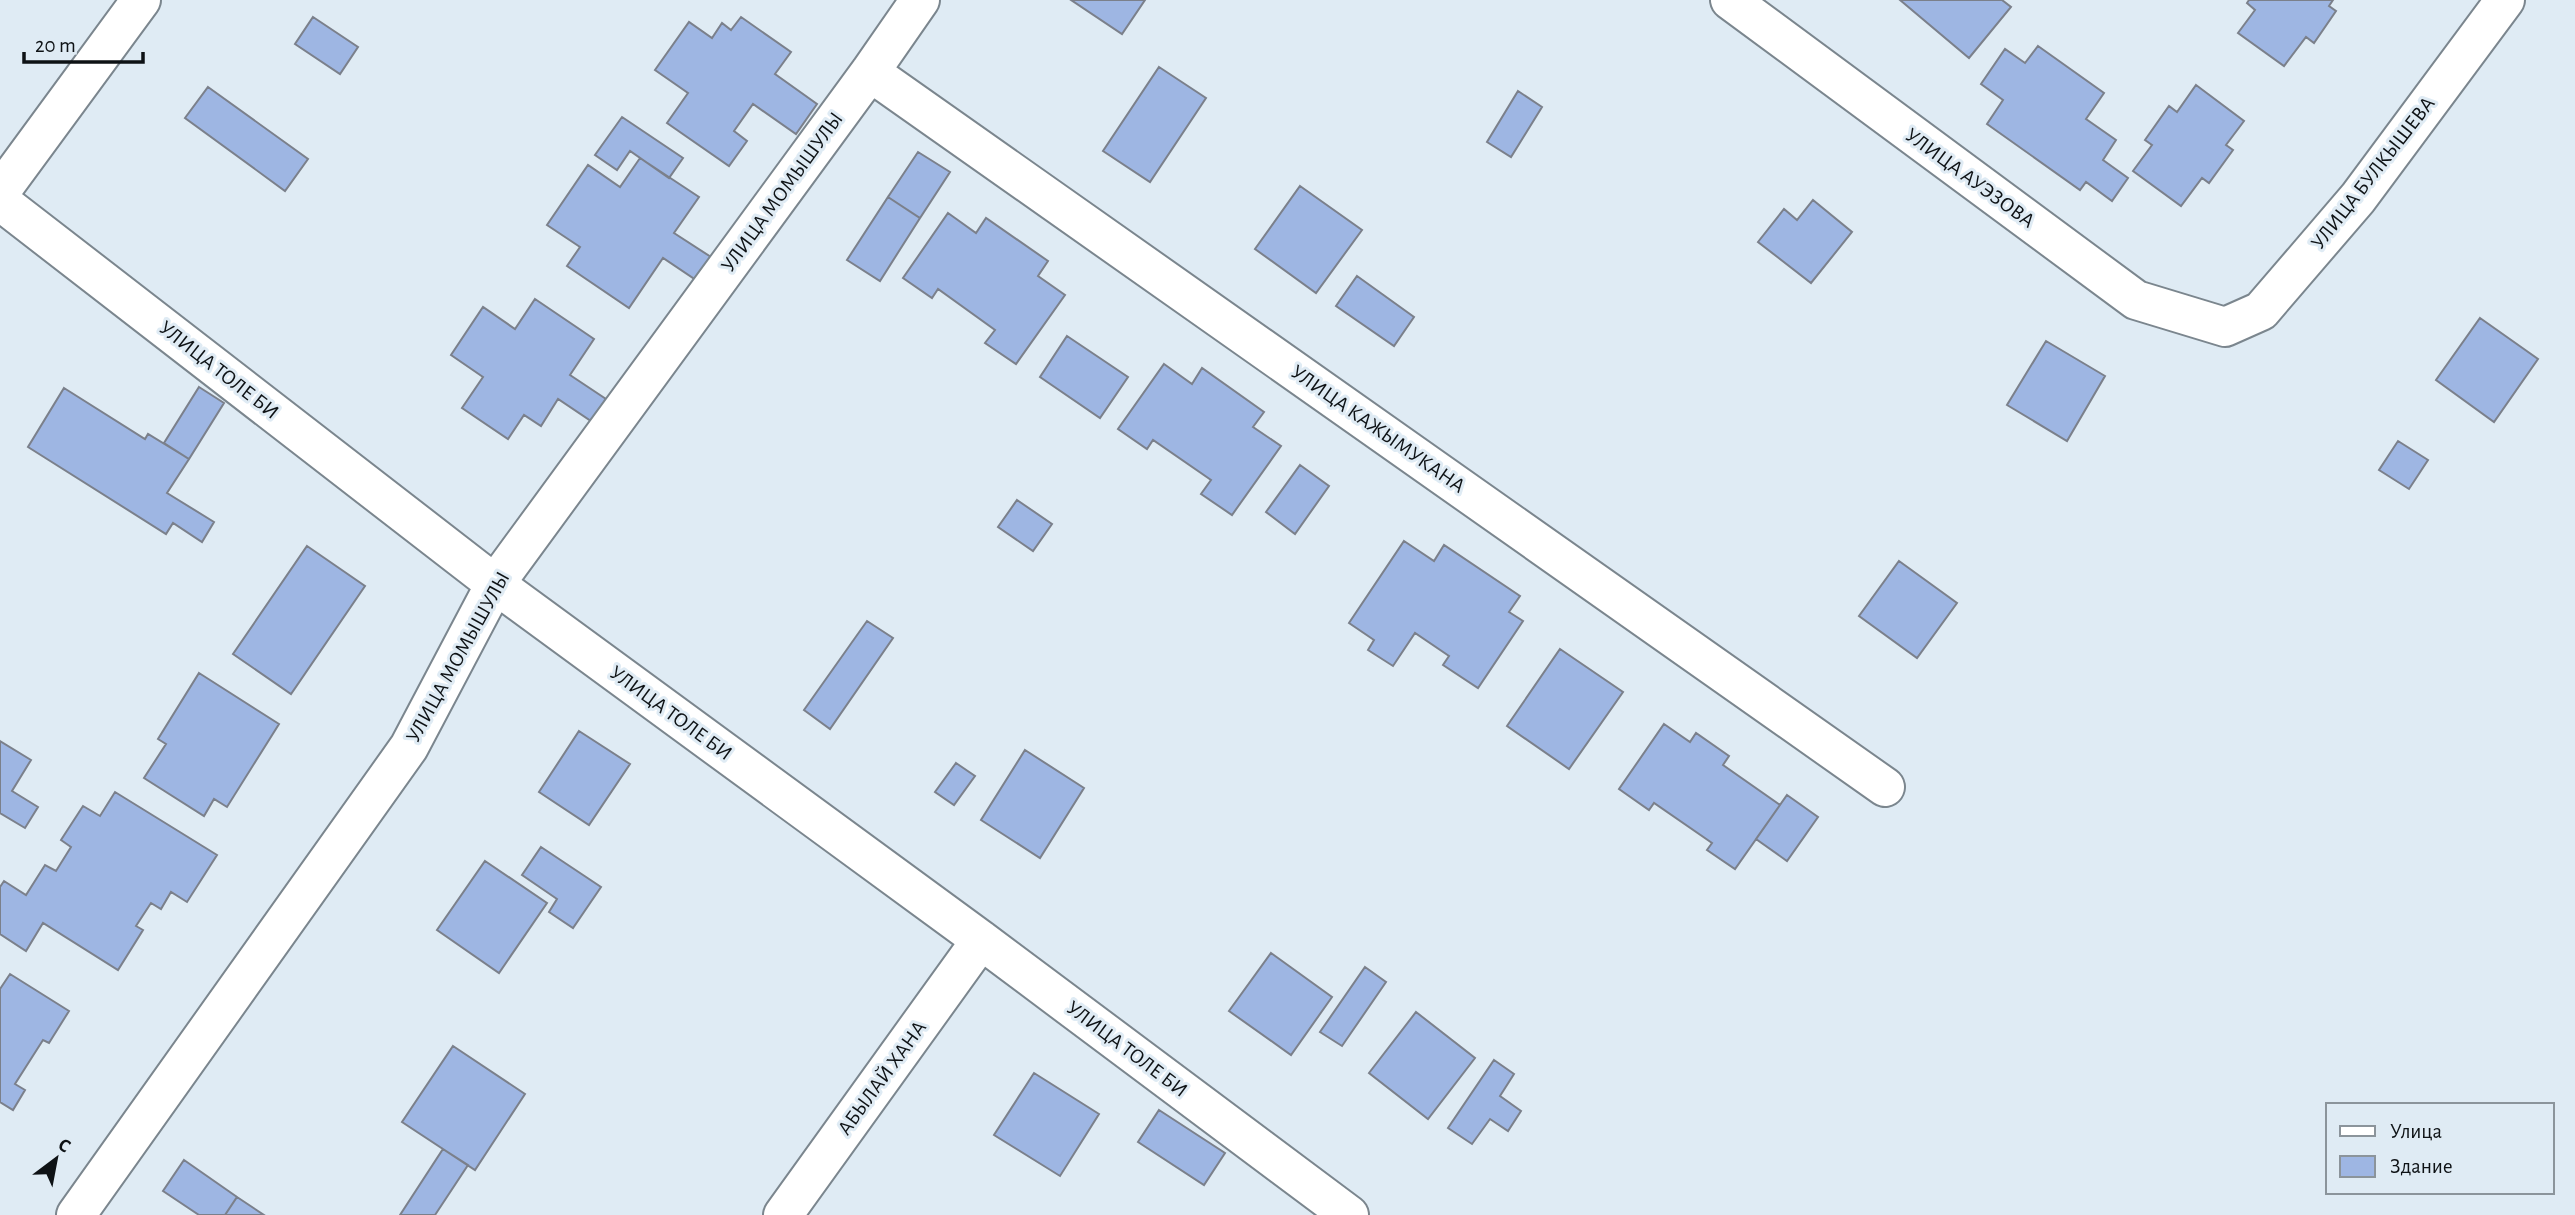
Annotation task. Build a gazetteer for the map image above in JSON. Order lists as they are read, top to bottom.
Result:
{
  "streets": {
    "street": [
      "УЛИЦА БУЛКЫШЕВА",
      "УЛИЦА АУЭЗОВА",
      "УЛИЦА МОМЫШУЛЫ",
      "УЛИЦА ТОЛЕ БИ",
      "УЛИЦА КАЖЫМУКАНА",
      "АБЫЛАЙ ХАНА"
    ]
  },
  "crossings": [
    ["УЛИЦА БУЛКЫШЕВА", "УЛИЦА АУЭЗОВА"],
    ["УЛИЦА МОМЫШУЛЫ", "УЛИЦА ТОЛЕ БИ"],
    ["УЛИЦА МОМЫШУЛЫ", "УЛИЦА КАЖЫМУКАНА"],
    ["УЛИЦА ТОЛЕ БИ", "АБЫЛАЙ ХАНА"]
  ],
  "legend": ["Улица", "Здание"],
  "scale_bar": "20 m",
  "north": "top right"
}
